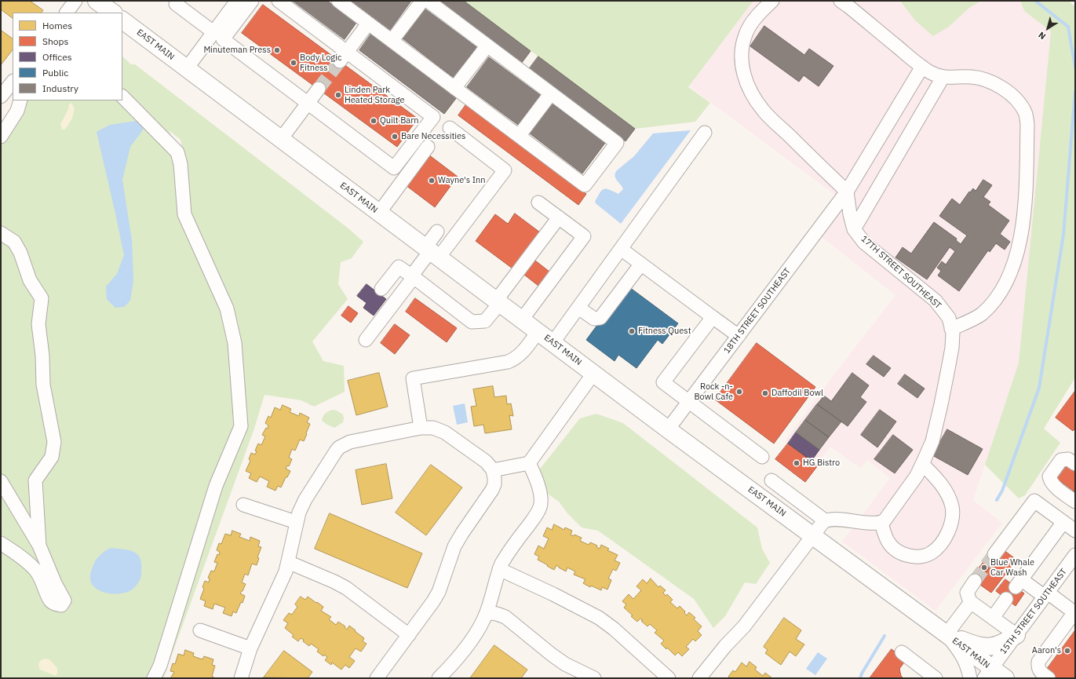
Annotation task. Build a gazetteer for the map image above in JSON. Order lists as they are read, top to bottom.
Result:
{
  "streets": {
    "main road": ["EAST MAIN"],
    "street": ["17TH STREET SOUTHEAST", "18TH STREET SOUTHEAST", "15TH STREET SOUTHEAST"]
  },
  "crossings": [
    ["EAST MAIN", "18TH STREET SOUTHEAST"],
    ["EAST MAIN", "15TH STREET SOUTHEAST"],
    ["17TH STREET SOUTHEAST", "18TH STREET SOUTHEAST"]
  ],
  "places": [
    "Minuteman Press",
    "Body Logic Fitness",
    "Linden Park Heated Storage",
    "Quilt Barn",
    "Bare Necessities",
    "Wayne's Inn",
    "Fitness Quest",
    "Rock -n- Bowl Cafe",
    "Daffodil Bowl",
    "HG Bistro",
    "Blue Whale Car Wash",
    "Aaron's"
  ],
  "legend": [
    "Homes",
    "Shops",
    "Offices",
    "Public",
    "Industry"
  ],
  "north": "bottom left"
}
